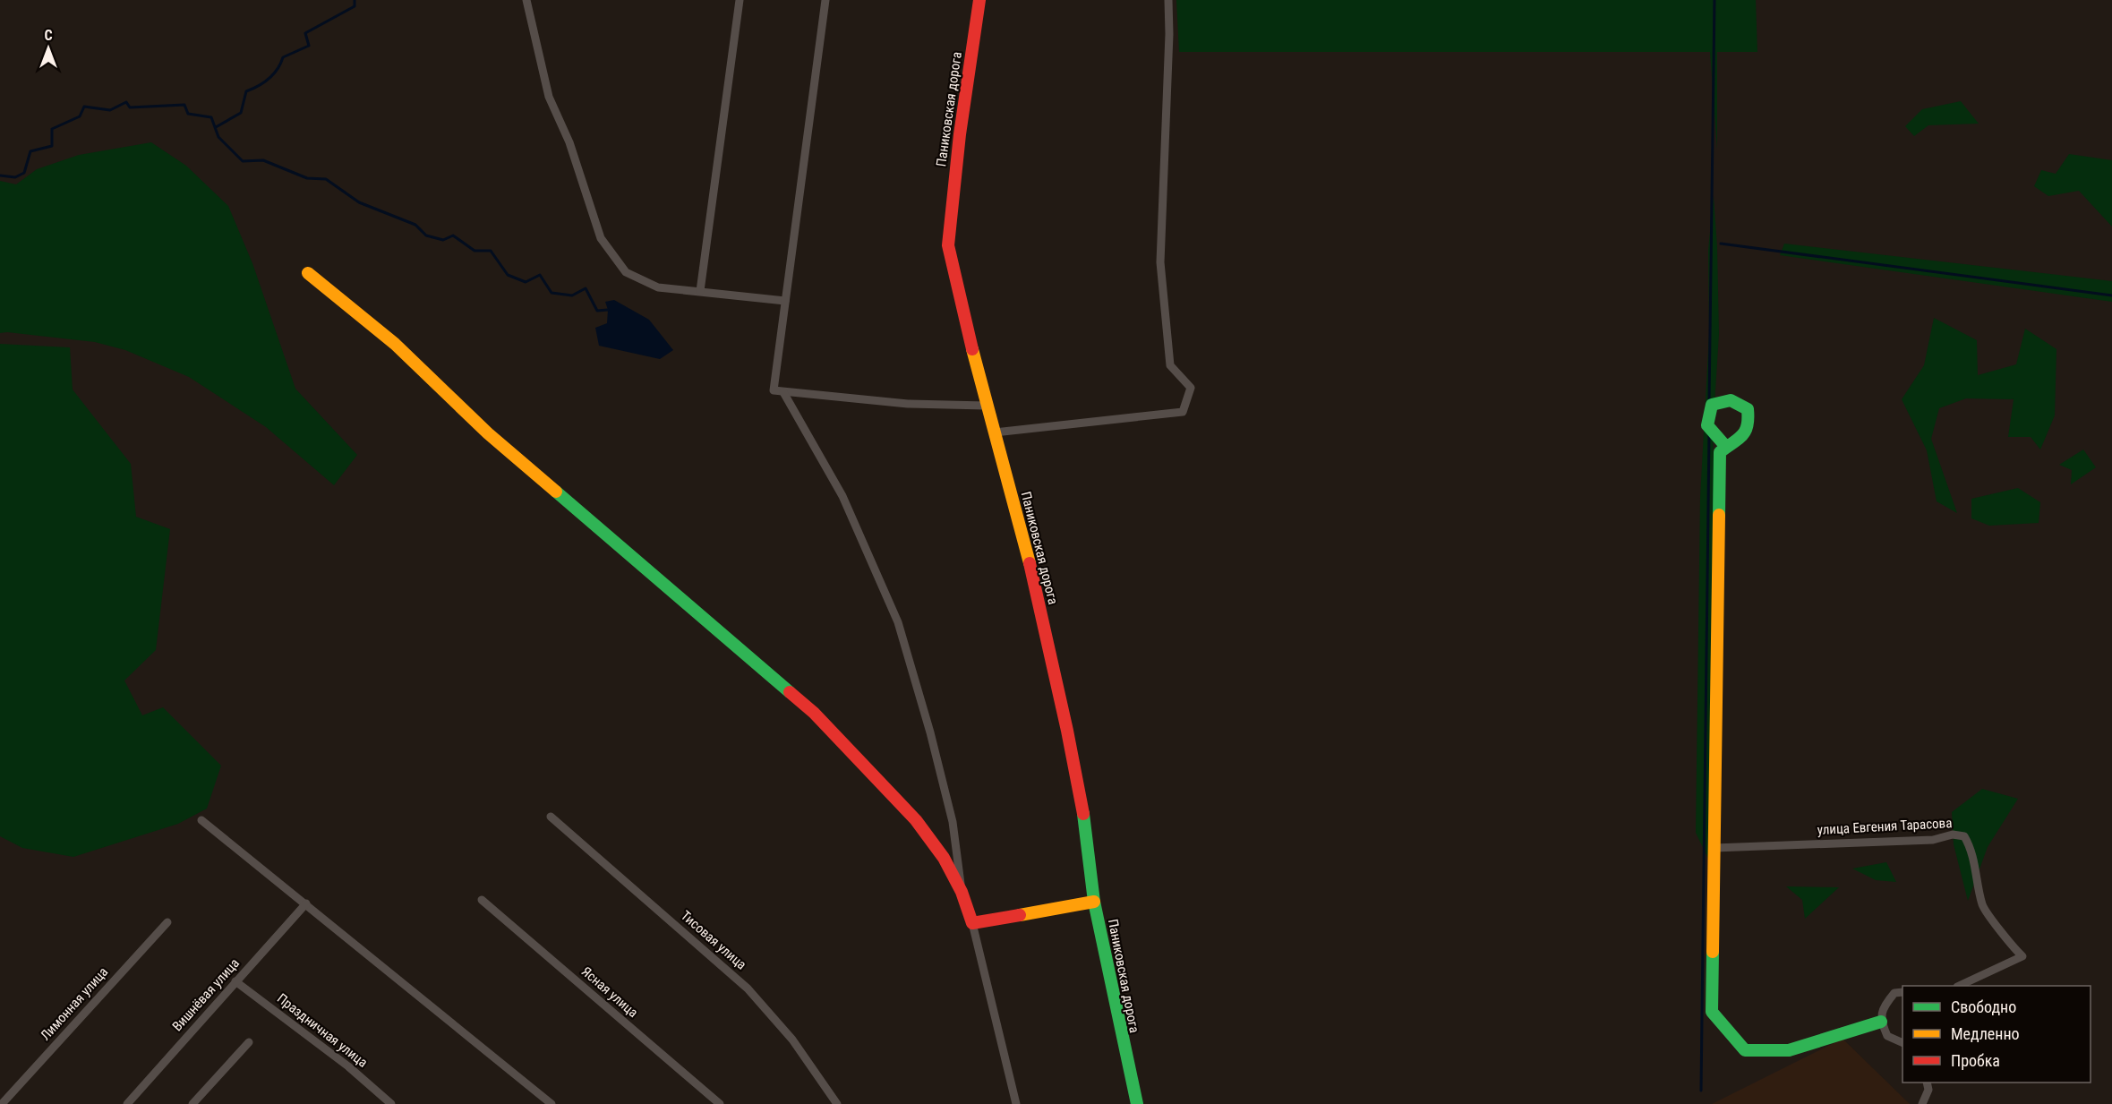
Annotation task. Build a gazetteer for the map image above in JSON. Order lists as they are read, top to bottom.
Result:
{
  "streets": {
    "street": [
      "Паниковская дорога",
      "улица Евгения Тарасова",
      "Тисовая улица",
      "Ясная улица",
      "Вишнёвая улица",
      "Лимонная улица",
      "Праздничная улица"
    ]
  },
  "crossings": [
    ["Вишнёвая улица", "Праздничная улица"]
  ],
  "legend": ["Свободно", "Медленно", "Пробка"],
  "north": "top"
}
